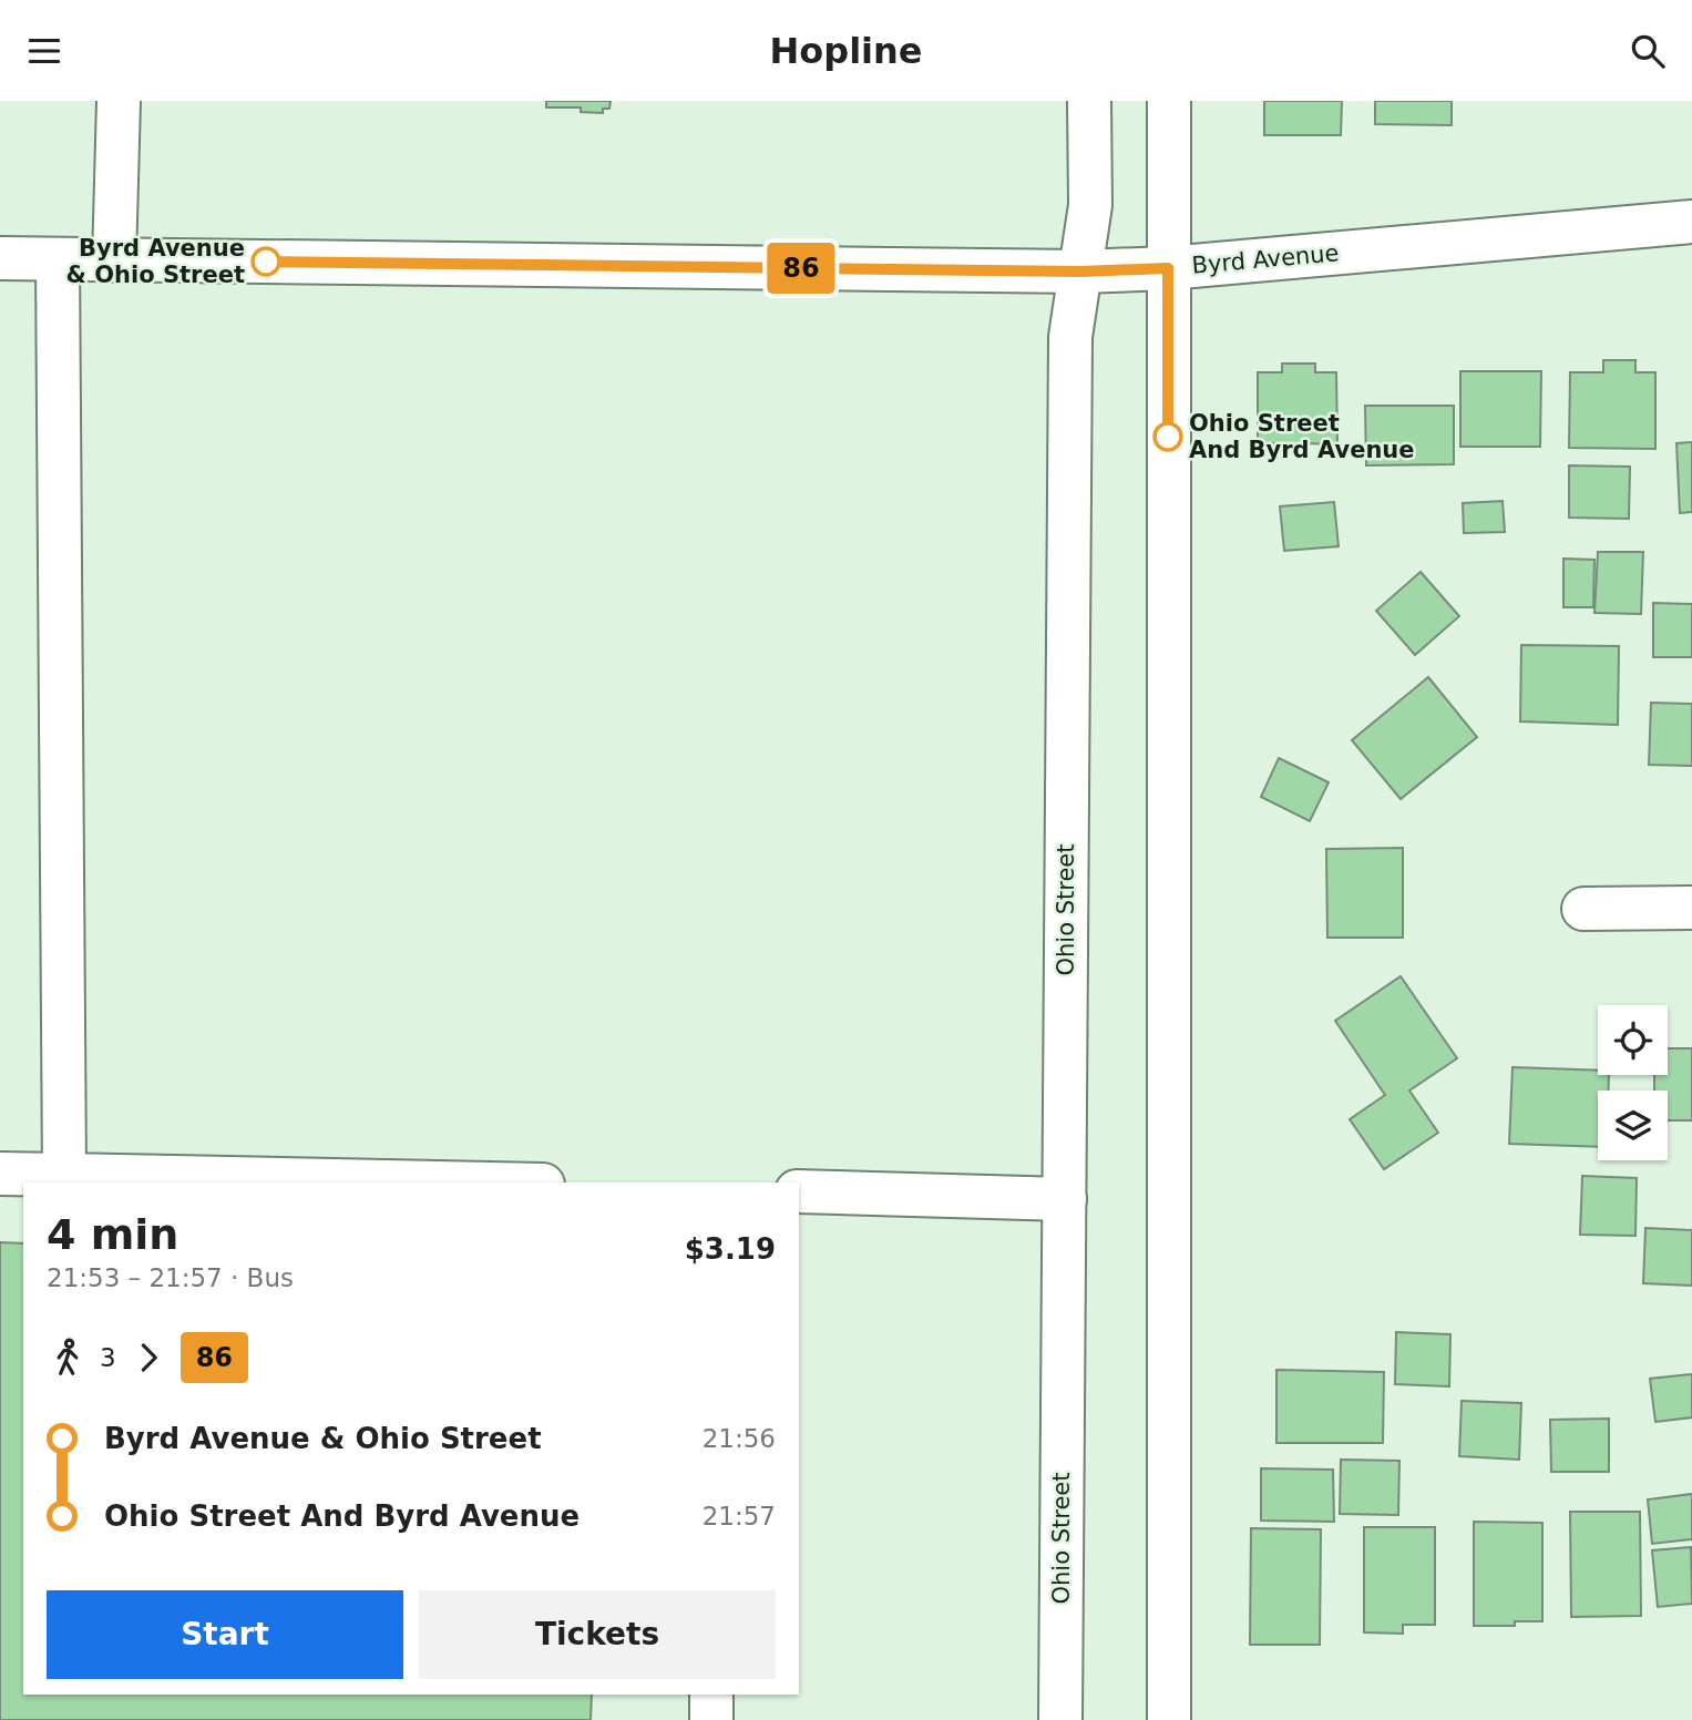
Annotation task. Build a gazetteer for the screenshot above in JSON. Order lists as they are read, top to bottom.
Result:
{
  "streets": {
    "street": ["Byrd Avenue", "Ohio Street"]
  },
  "crossings": [
    ["Byrd Avenue", "Ohio Street"]
  ],
  "places": ["Byrd Avenue & Ohio Street", "Ohio Street And Byrd Avenue"],
  "lines": ["bus line 86"],
  "page": {
    "header": "Hopline",
    "on_map": "86",
    "heading": ["4 min", "21:53 – 21:57 · Bus", "$3.19"],
    "legs": ["3", "86"],
    "list": [
      {
        "name": "Byrd Avenue & Ohio Street",
        "value": "21:56"
      },
      {
        "name": "Ohio Street And Byrd Avenue",
        "value": "21:57"
      }
    ],
    "buttons": ["Start", "Tickets"]
  }
}
